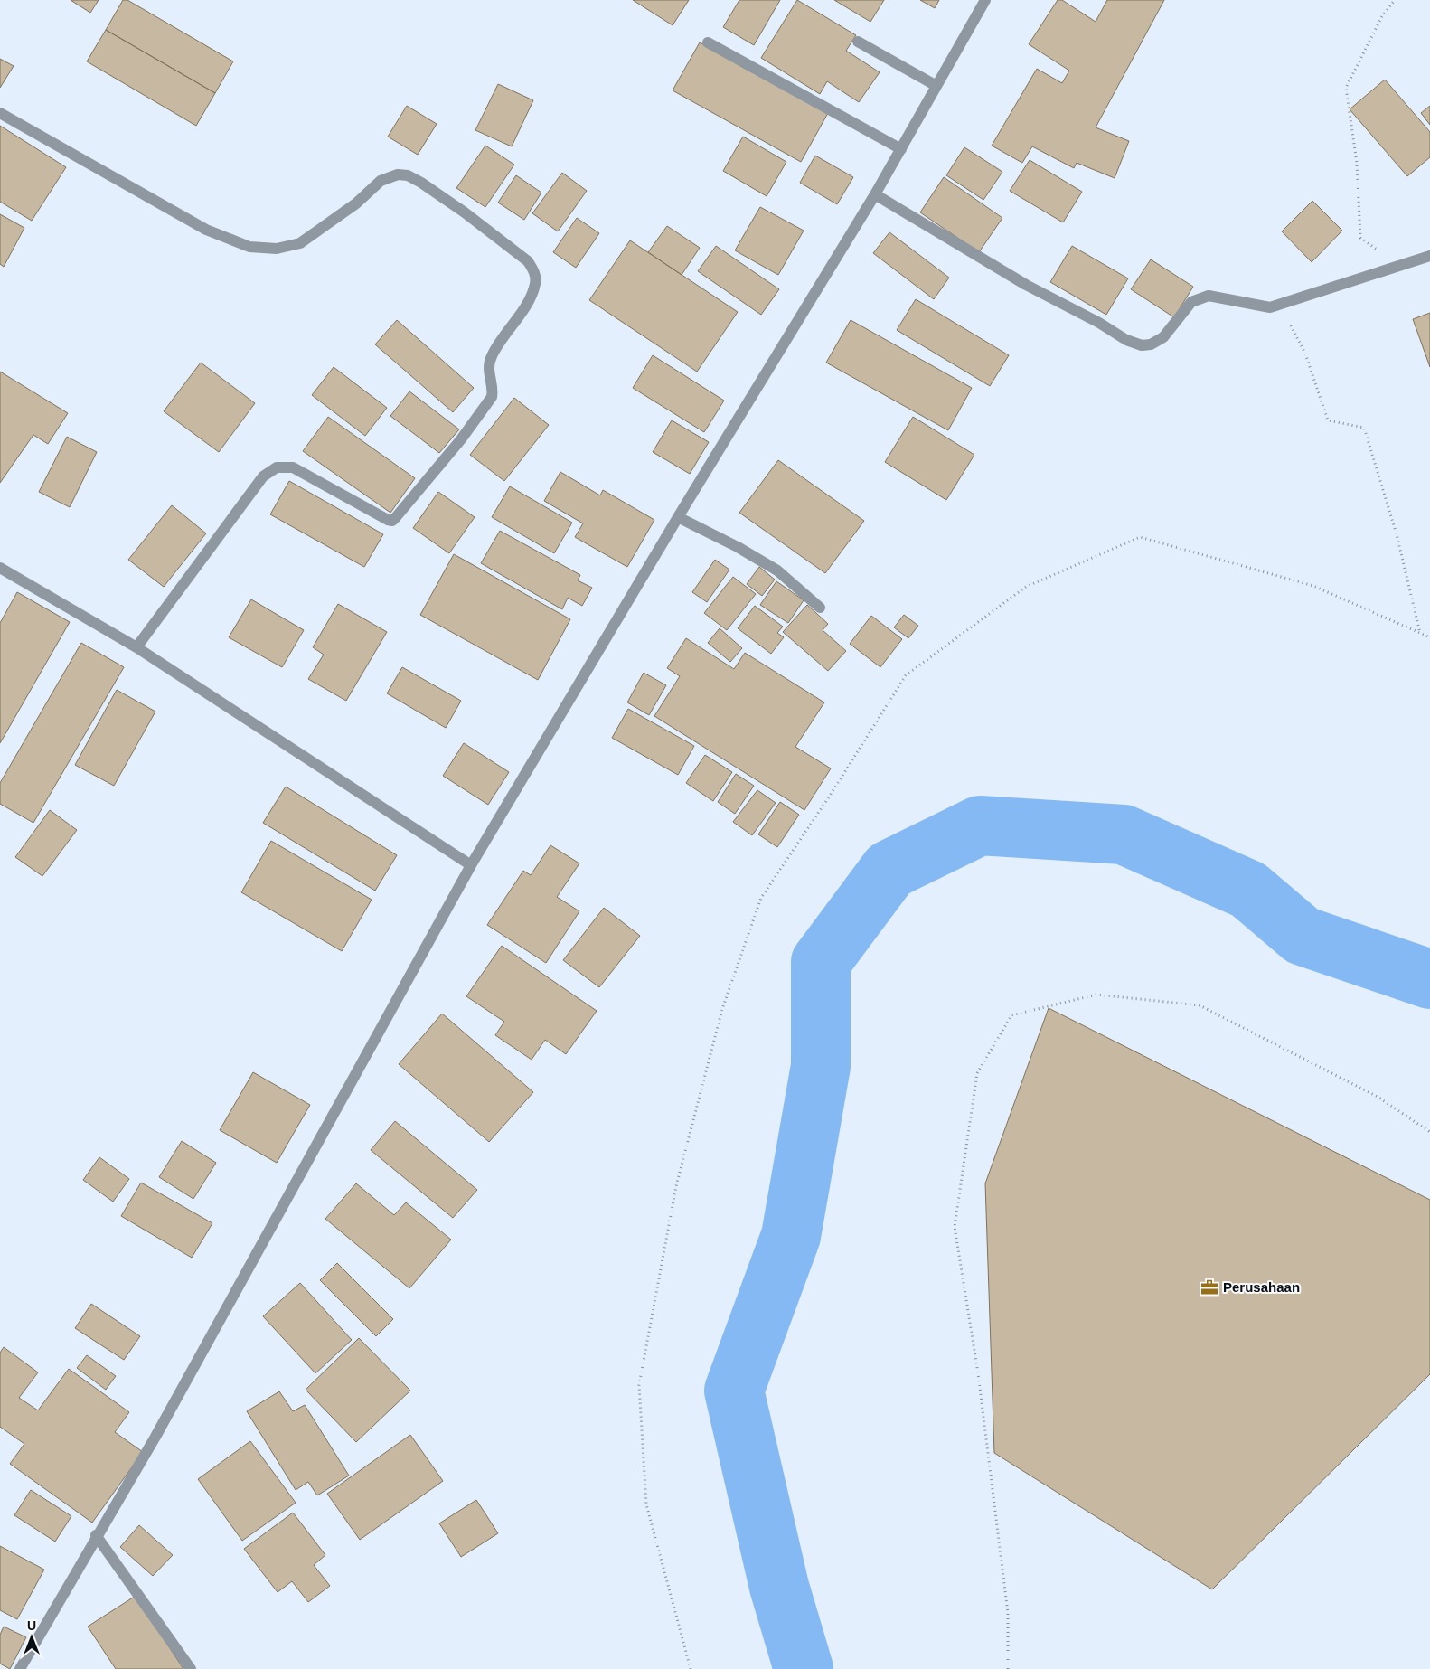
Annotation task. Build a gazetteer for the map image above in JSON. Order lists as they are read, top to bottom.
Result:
{
  "places": {
    "office": ["Perusahaan"]
  },
  "north": "top"
}
